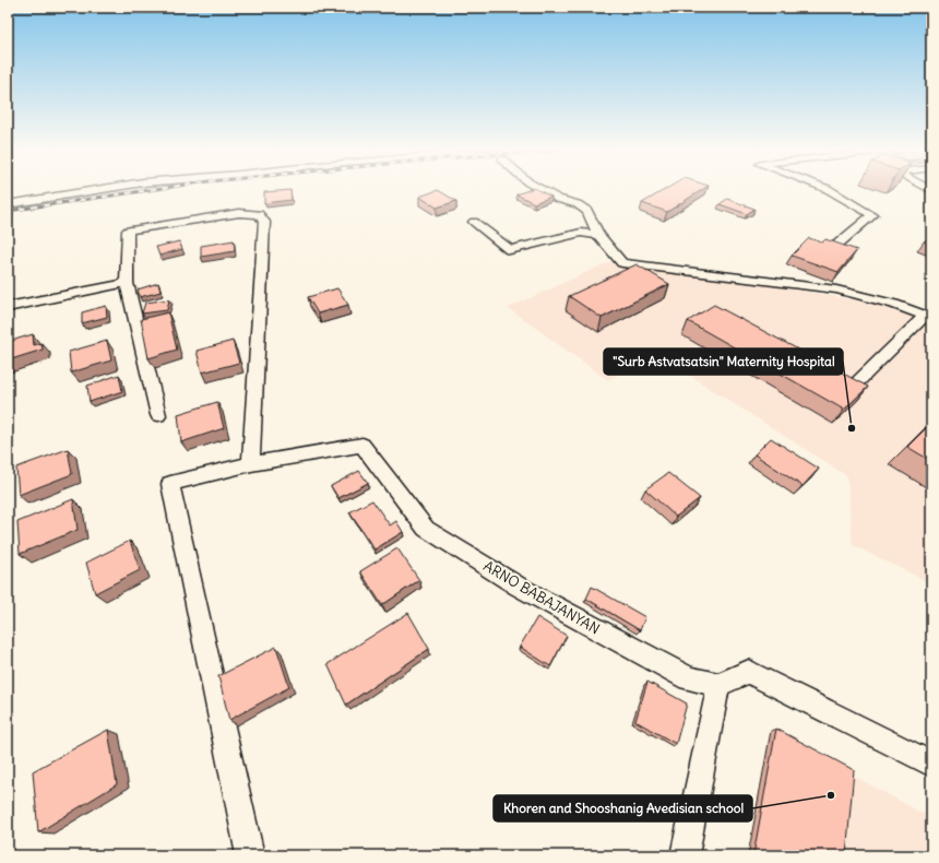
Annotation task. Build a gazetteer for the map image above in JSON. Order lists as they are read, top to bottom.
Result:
{
  "streets": {
    "lane": ["ARNO BABAJANYAN"]
  },
  "places": ["\"Surb Astvatsatsin\" Maternity Hospital", "Khoren and Shooshanig Avedisian school"]
}
